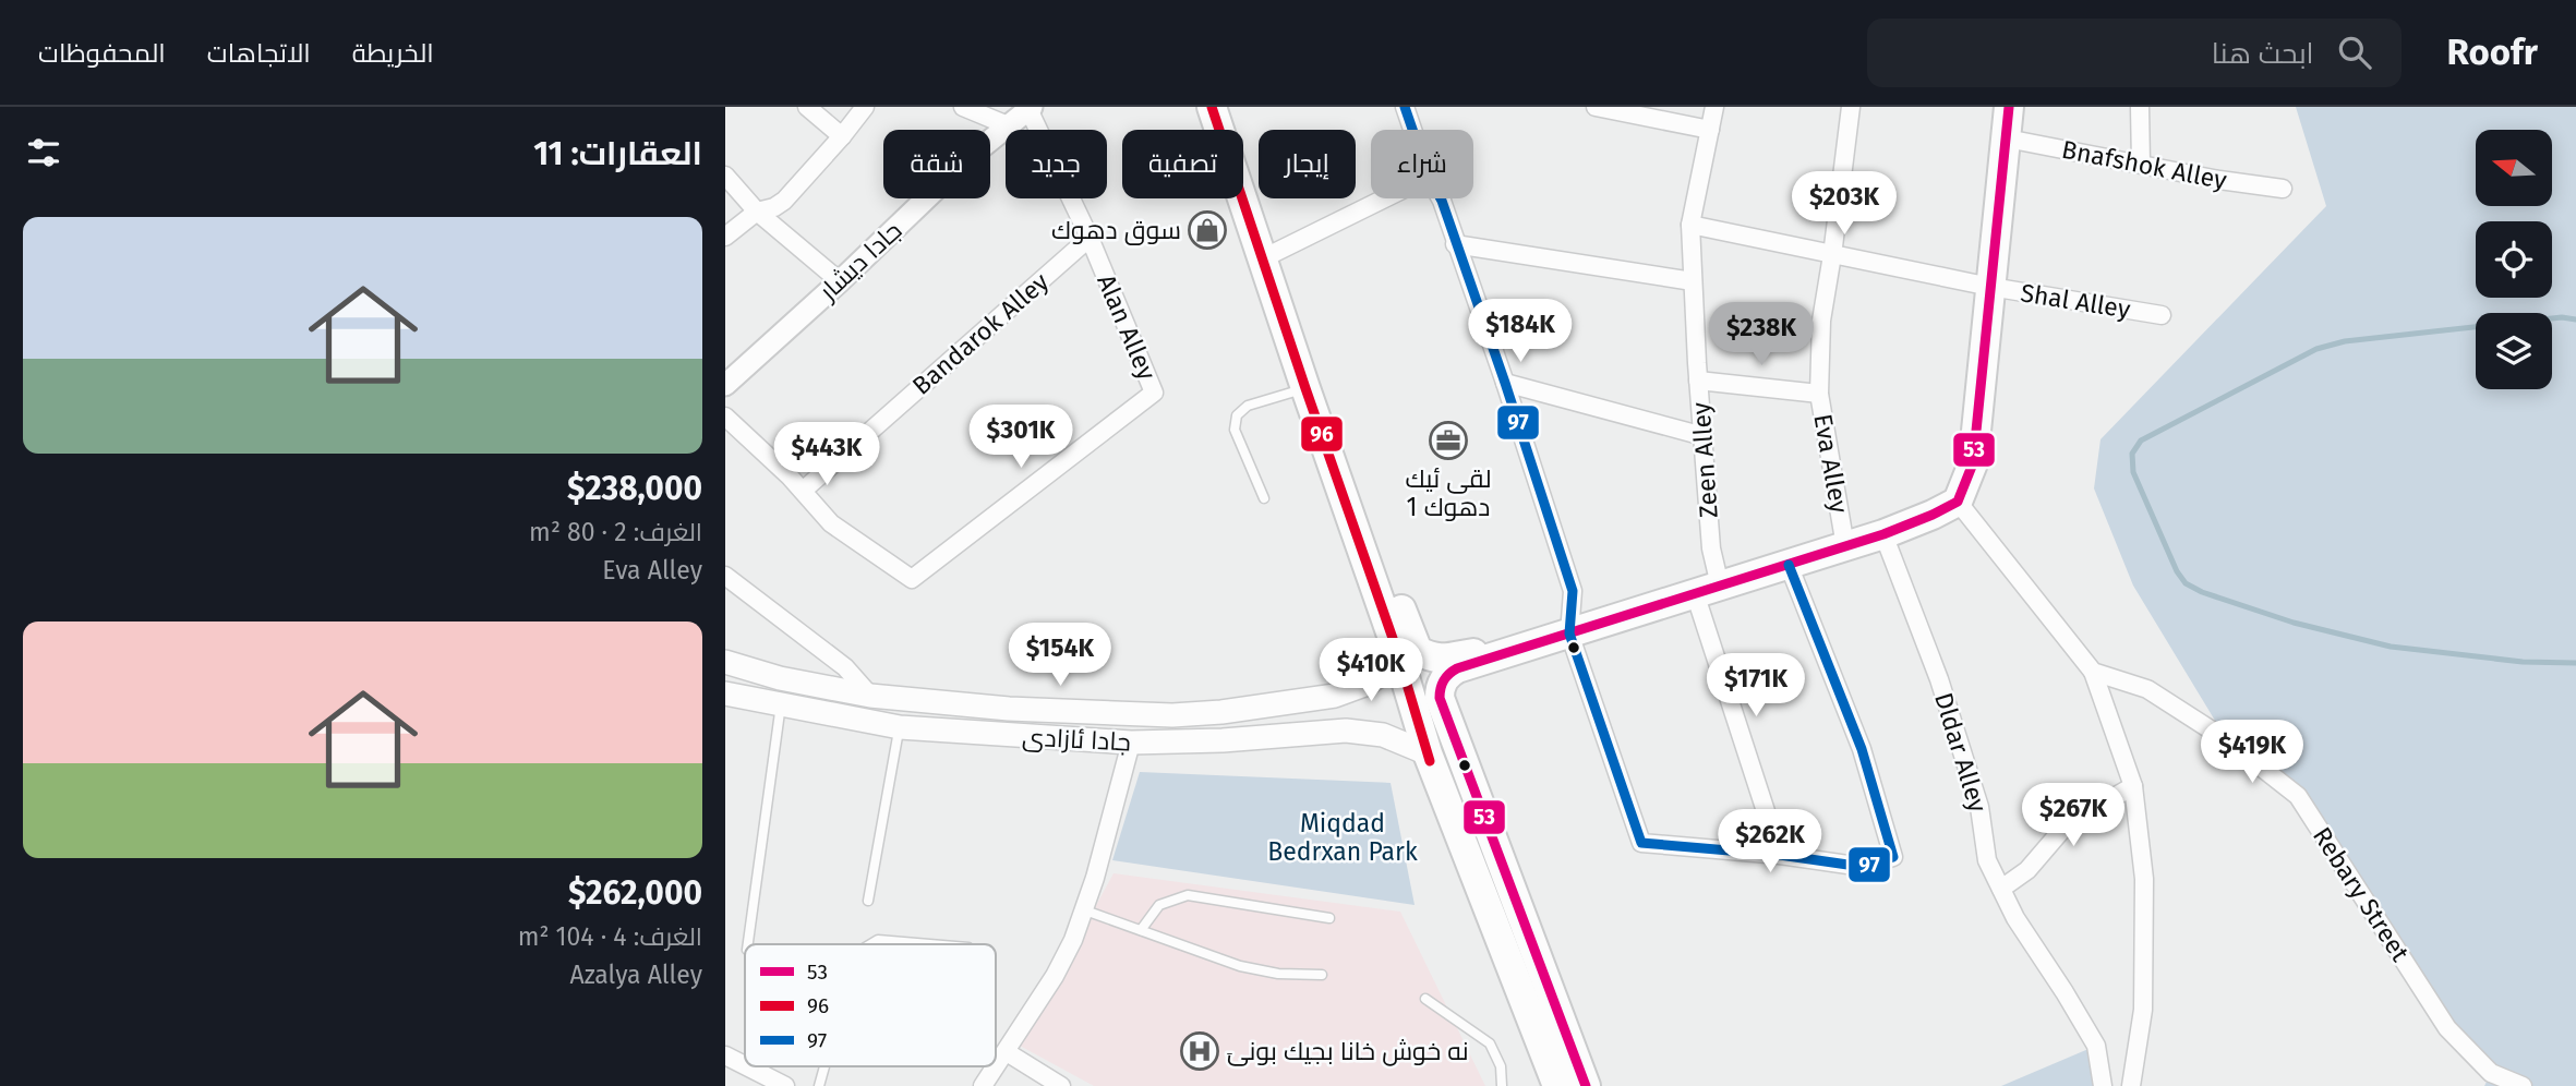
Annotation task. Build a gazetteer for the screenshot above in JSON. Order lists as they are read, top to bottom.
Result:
{
  "streets": {
    "main road": ["جادا ئازادی"],
    "street": [
      "Bnafshok Alley",
      "جادا دیشار",
      "Shal Alley",
      "Alan Alley",
      "Bandarok Alley",
      "Zeen Alley",
      "Eva Alley",
      "Dldar Alley",
      "Rebary Street"
    ]
  },
  "crossings": [
    ["جادا دیشار", "Alan Alley"],
    ["Shal Alley", "Zeen Alley"],
    ["Shal Alley", "Eva Alley"],
    ["Alan Alley", "Bandarok Alley"]
  ],
  "parks": ["Miqdad Bedrxan Park"],
  "places": {
    "shop": ["سوق دهوك"],
    "office": ["لقى ئيك 1 دهوك"],
    "hospital": ["نه خوش خانا بجيك بونىَ"]
  },
  "lines": ["transit line 53", "transit line 96", "transit line 97"],
  "legend": ["53", "96", "97"],
  "north": "left",
  "page": {
    "header": "Roofr",
    "search": "ابحث هنا",
    "nav": ["الخريطة", "الاتجاهات", "المحفوظات"],
    "heading": "العقارات: 11",
    "chip": [
      "شراء",
      "إيجار",
      "تصفية",
      "جديد",
      "شقة"
    ],
    "price": [
      "$203K",
      "$184K",
      "$238K",
      "$301K",
      "$443K",
      "$154K",
      "$410K",
      "$171K",
      "$419K",
      "$267K",
      "$262K"
    ],
    "list": [
      {
        "name": "$238,000",
        "note": "الغرف: 2 · 80 m² · Eva Alley"
      },
      {
        "name": "$262,000",
        "note": "الغرف: 4 · 104 m² · Azalya Alley"
      }
    ]
  }
}
